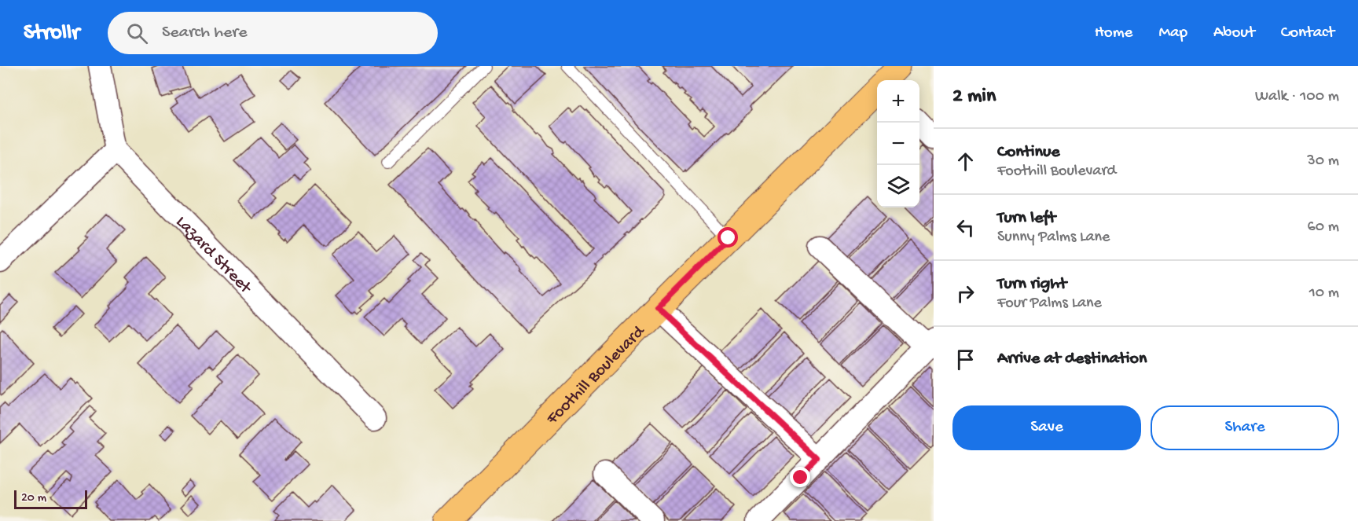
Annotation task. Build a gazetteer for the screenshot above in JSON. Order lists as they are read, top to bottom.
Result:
{
  "streets": {
    "main road": ["Foothill Boulevard"],
    "street": ["Lazard Street"]
  },
  "scale_bar": "20 m",
  "page": {
    "header": "Strollr",
    "search": "Search here",
    "nav": [
      "Home",
      "Map",
      "About",
      "Contact"
    ],
    "heading": ["2 min", "Walk · 100 m"],
    "map_buttons": ["+", "−"],
    "list": [
      ["Continue", "Foothill Boulevard", "30 m"],
      ["Turn left", "Sunny Palms Lane", "60 m"],
      ["Turn right", "Four Palms Lane", "10 m"],
      "Arrive at destination"
    ],
    "buttons": ["Save", "Share"],
    "scale": "20 m"
  }
}
